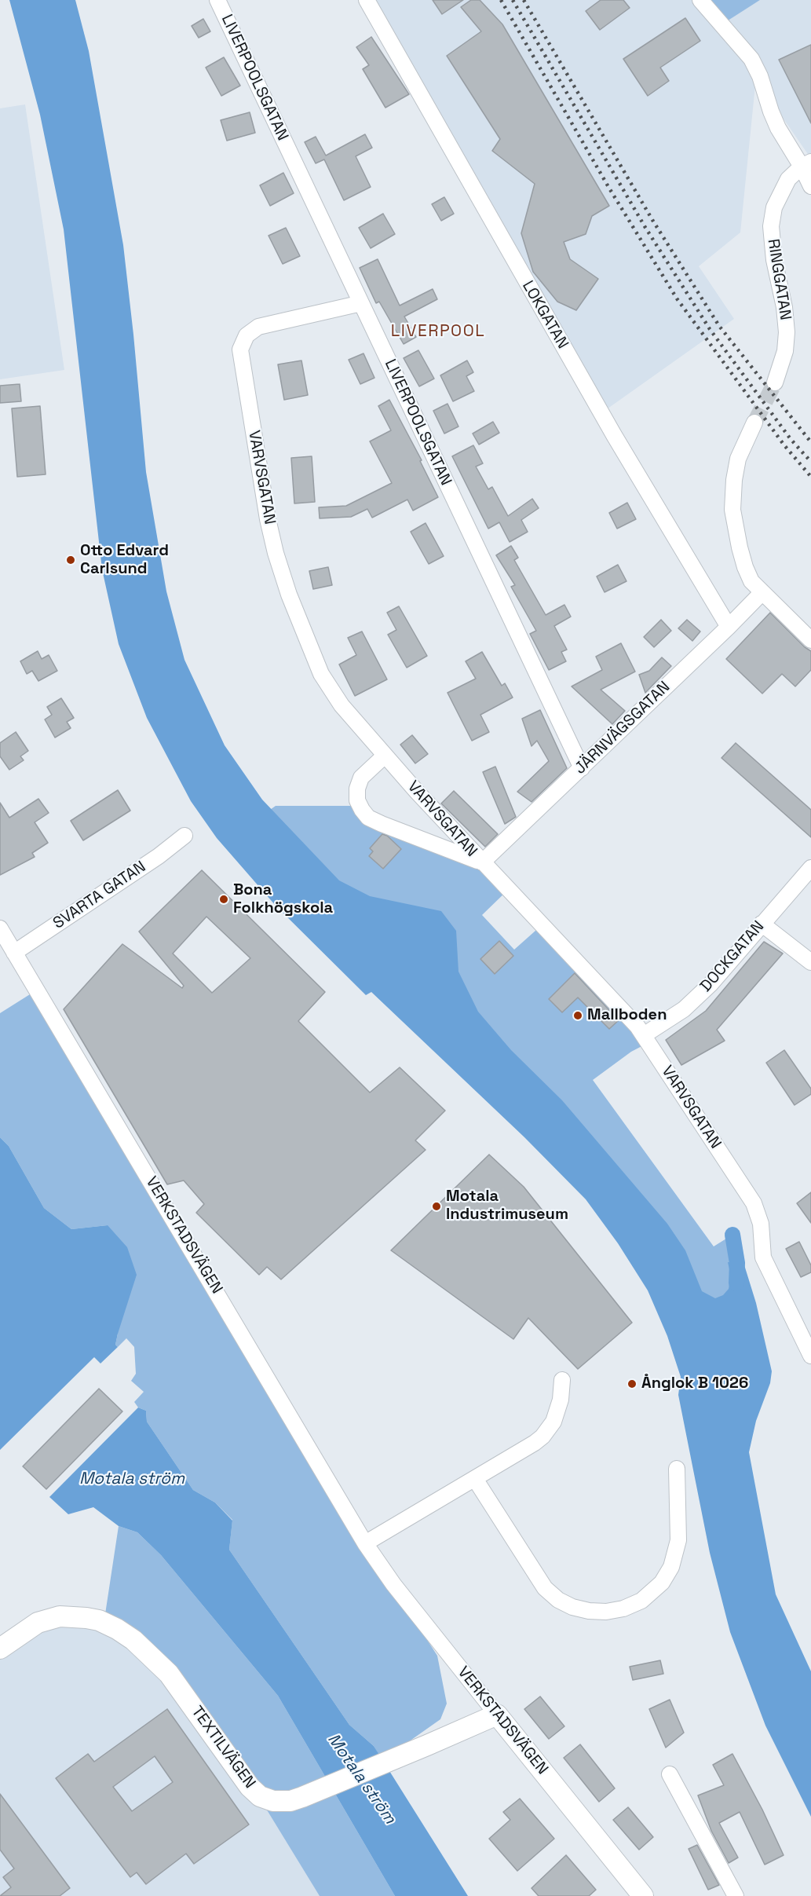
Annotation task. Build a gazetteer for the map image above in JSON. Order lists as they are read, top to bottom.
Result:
{
  "streets": {
    "street": [
      "LIVERPOOLSGATAN",
      "RINGGATAN",
      "LOKGATAN",
      "VARVSGATAN",
      "JÄRNVÄGSGATAN",
      "SVARTA GATAN",
      "DOCKGATAN",
      "VERKSTADSVÄGEN",
      "TEXTILVÄGEN"
    ]
  },
  "crossings": [
    ["LIVERPOOLSGATAN", "VARVSGATAN"],
    ["LIVERPOOLSGATAN", "JÄRNVÄGSGATAN"],
    ["LOKGATAN", "JÄRNVÄGSGATAN"],
    ["VARVSGATAN", "JÄRNVÄGSGATAN"],
    ["VARVSGATAN", "DOCKGATAN"],
    ["SVARTA GATAN", "VERKSTADSVÄGEN"],
    ["VERKSTADSVÄGEN", "TEXTILVÄGEN"]
  ],
  "districts": ["LIVERPOOL"],
  "water": ["Motala ström"],
  "places": [
    "Otto Edvard Carlsund",
    "Bona Folkhögskola",
    "Mallboden",
    "Motala Industrimuseum",
    "Ånglok B 1026"
  ]
}
